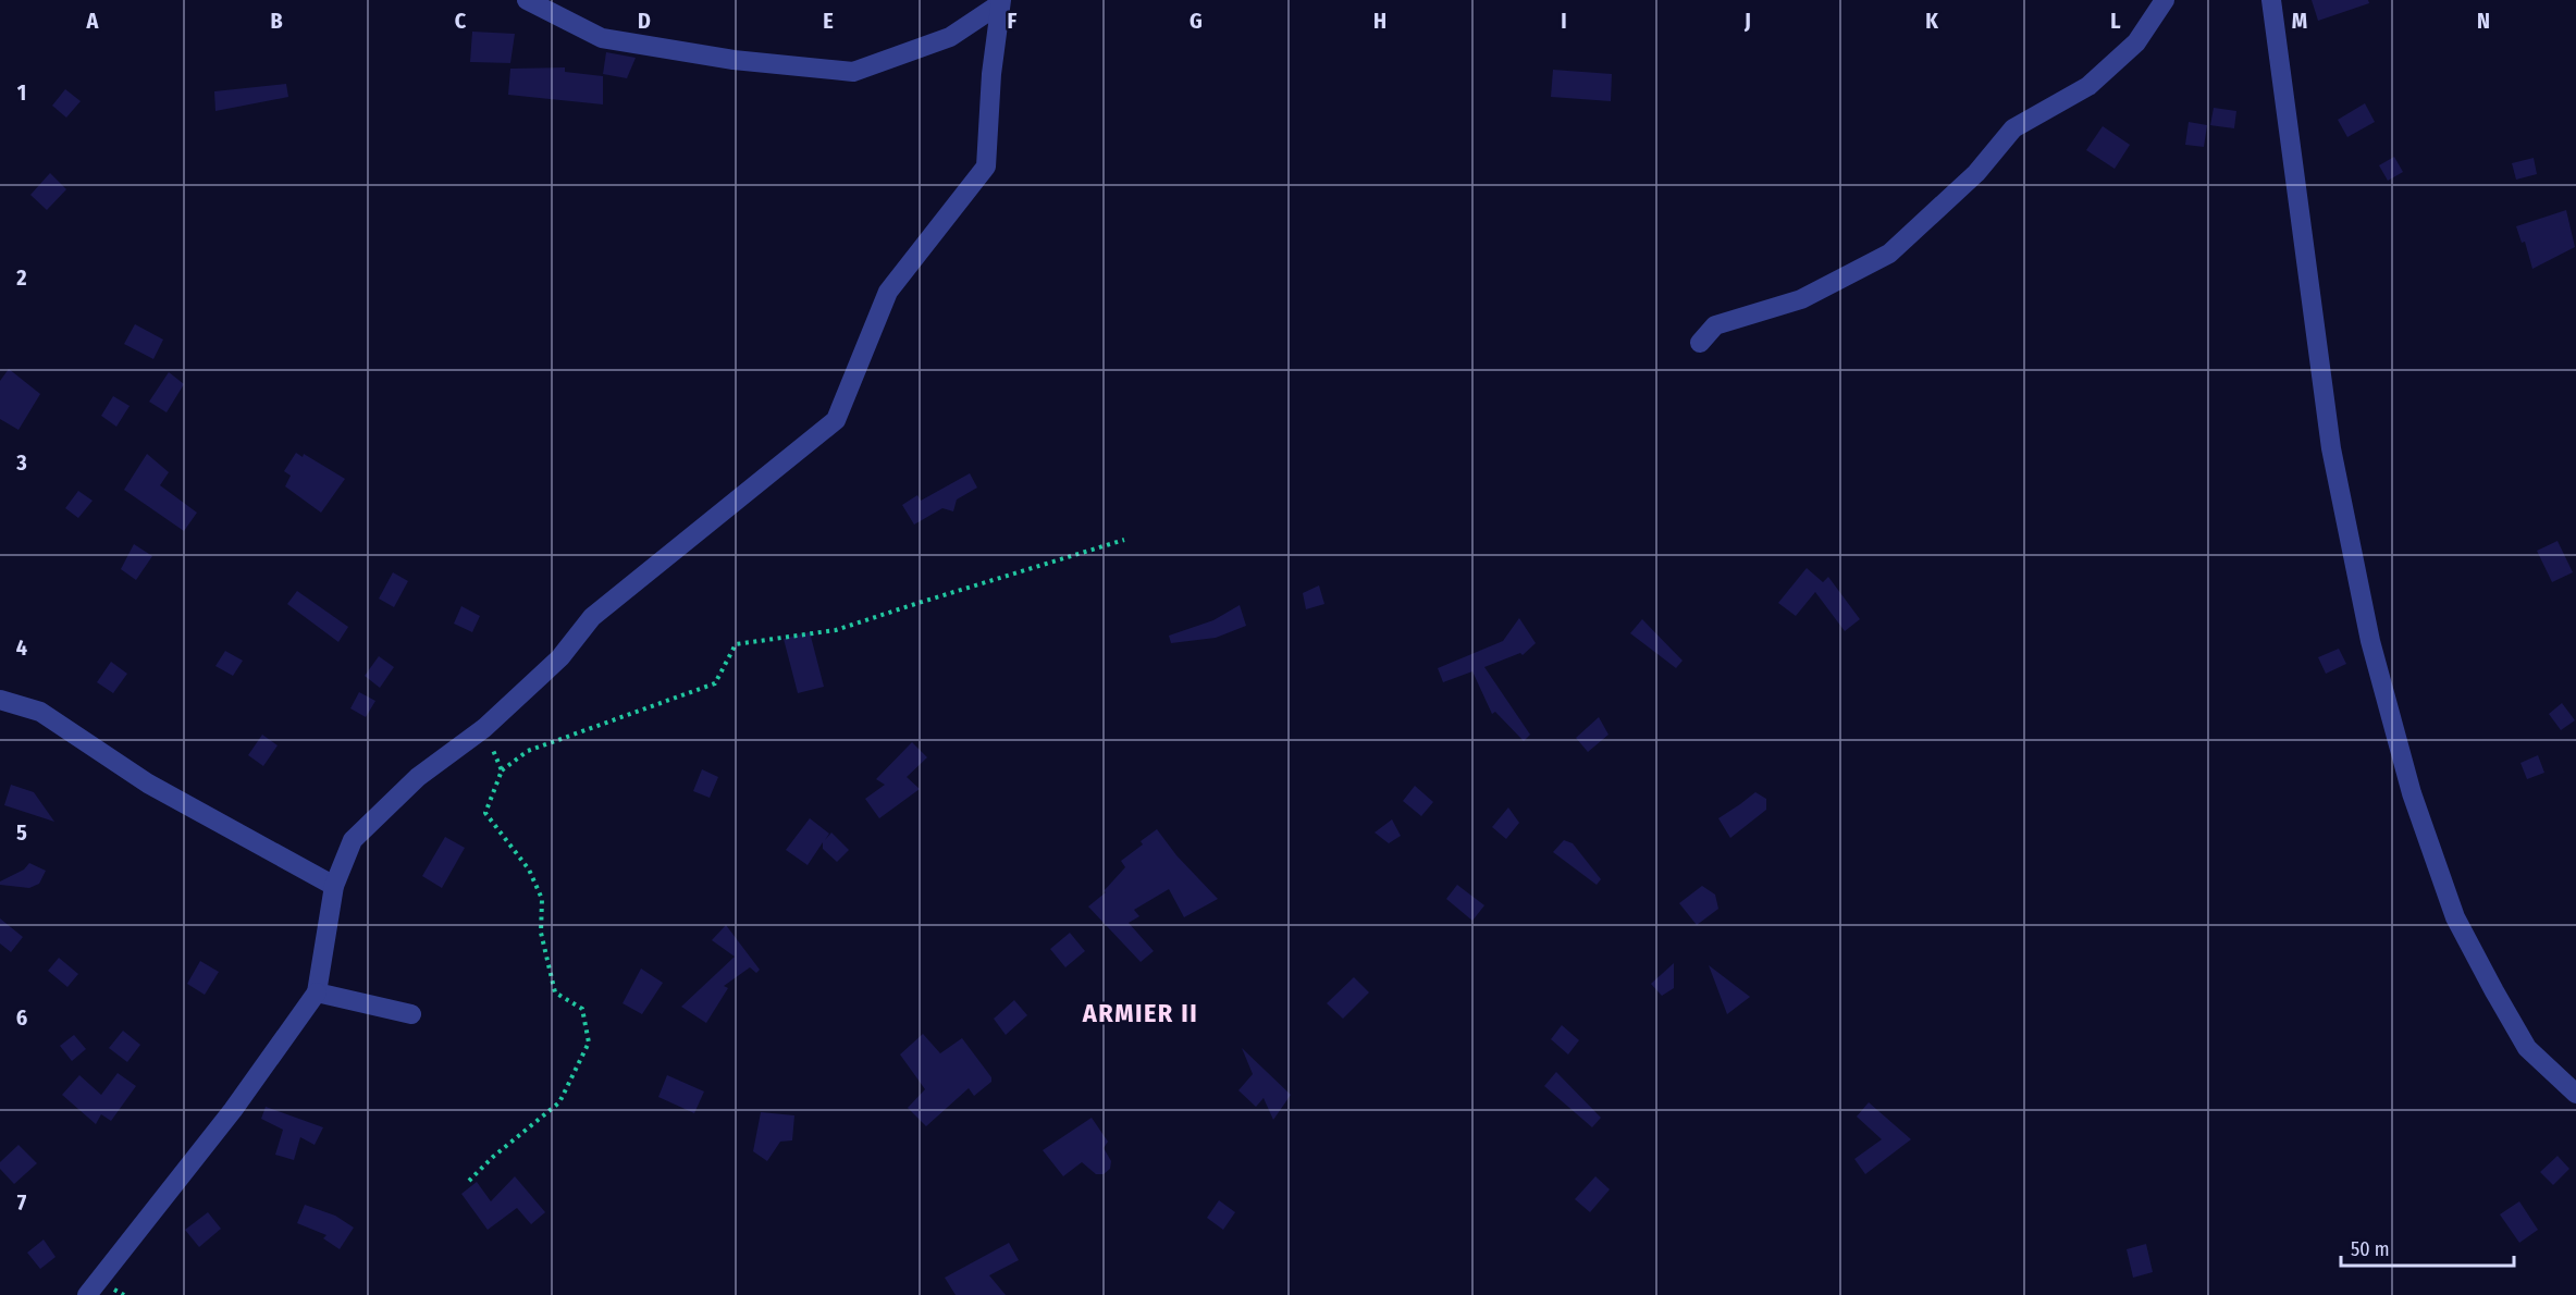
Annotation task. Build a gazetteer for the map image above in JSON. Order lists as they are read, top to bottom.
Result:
{
  "districts": ["ARMIER II"],
  "scale_bar": "50 m",
  "grid": {
    "columns": [
      "A",
      "B",
      "C",
      "D",
      "E",
      "F",
      "G",
      "H",
      "I",
      "J",
      "K",
      "L",
      "M",
      "N"
    ],
    "rows": [
      "1",
      "2",
      "3",
      "4",
      "5",
      "6",
      "7"
    ]
  }
}
